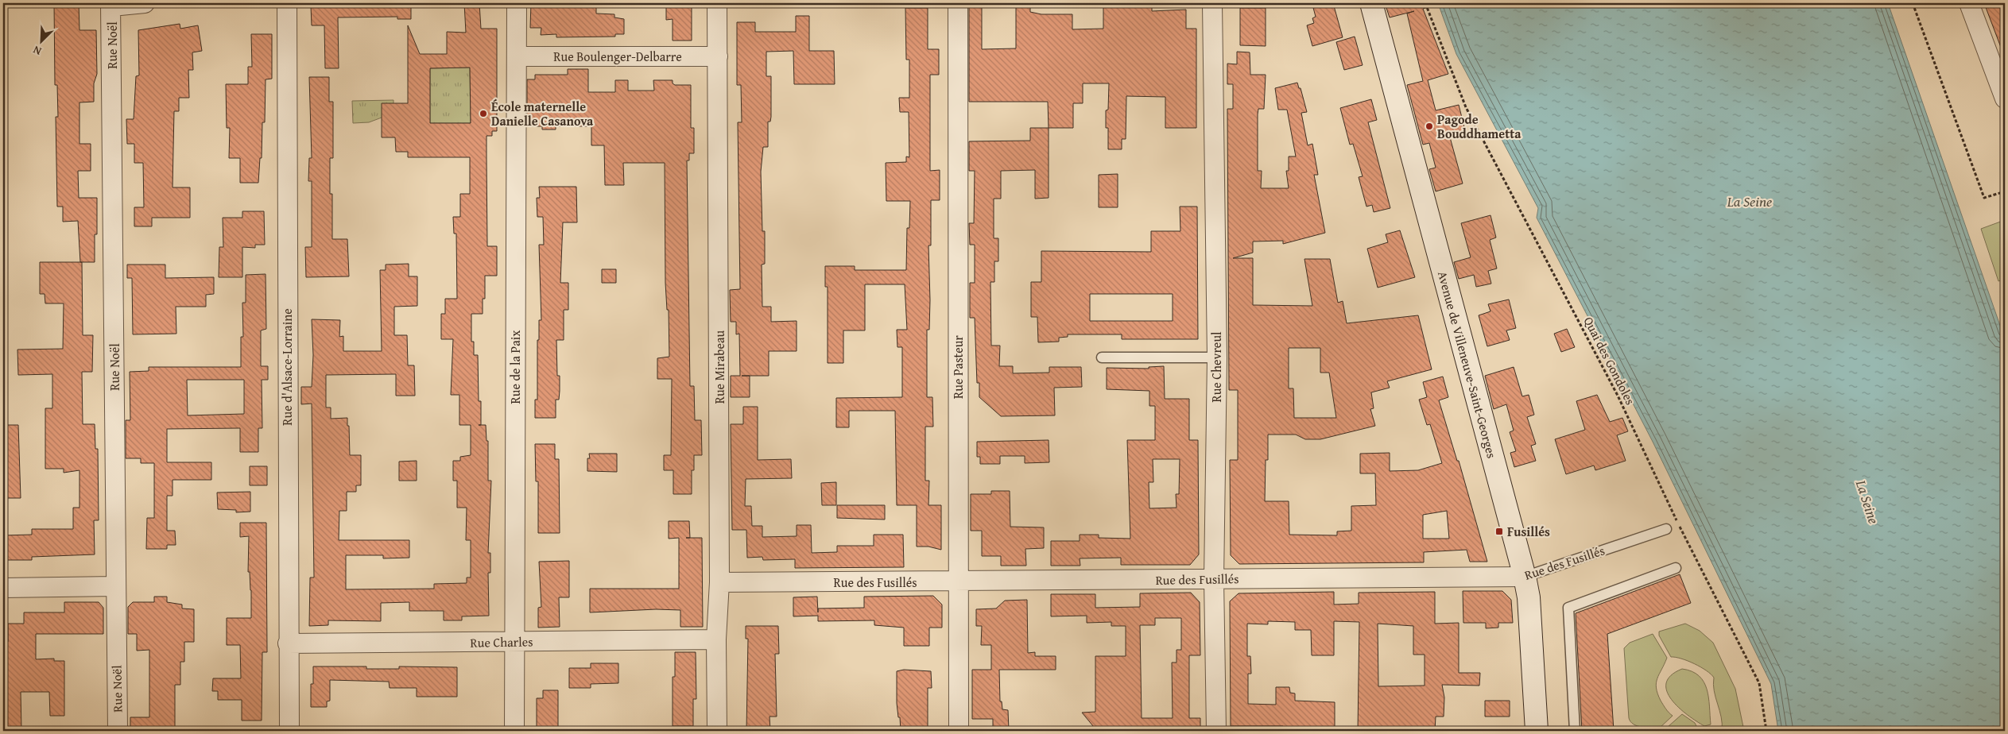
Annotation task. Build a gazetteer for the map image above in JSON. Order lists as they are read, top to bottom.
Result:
{
  "streets": {
    "main road": ["Avenue de Villeneuve-Saint-Georges"],
    "street": [
      "Rue Noël",
      "Rue Boulenger-Delbarre",
      "Rue d'Alsace-Lorraine",
      "Rue de la Paix",
      "Rue Mirabeau",
      "Rue Pasteur",
      "Rue Chevreul",
      "Rue des Fusillés",
      "Rue Charles"
    ],
    "path": ["Quai des Gondoles"]
  },
  "crossings": [
    ["Rue Boulenger-Delbarre", "Rue de la Paix"],
    ["Rue Boulenger-Delbarre", "Rue Mirabeau"],
    ["Avenue de Villeneuve-Saint-Georges", "Rue des Fusillés"],
    ["Rue d'Alsace-Lorraine", "Rue Charles"],
    ["Rue de la Paix", "Rue Charles"],
    ["Rue Mirabeau", "Rue des Fusillés"],
    ["Rue Mirabeau", "Rue Charles"],
    ["Rue Pasteur", "Rue des Fusillés"],
    ["Rue Chevreul", "Rue des Fusillés"]
  ],
  "water": ["La Seine"],
  "places": {
    "other": ["École maternelle Danielle Casanova", "Pagode Bouddhametta"],
    "transit": ["Fusillés"]
  },
  "north": "bottom left"
}
